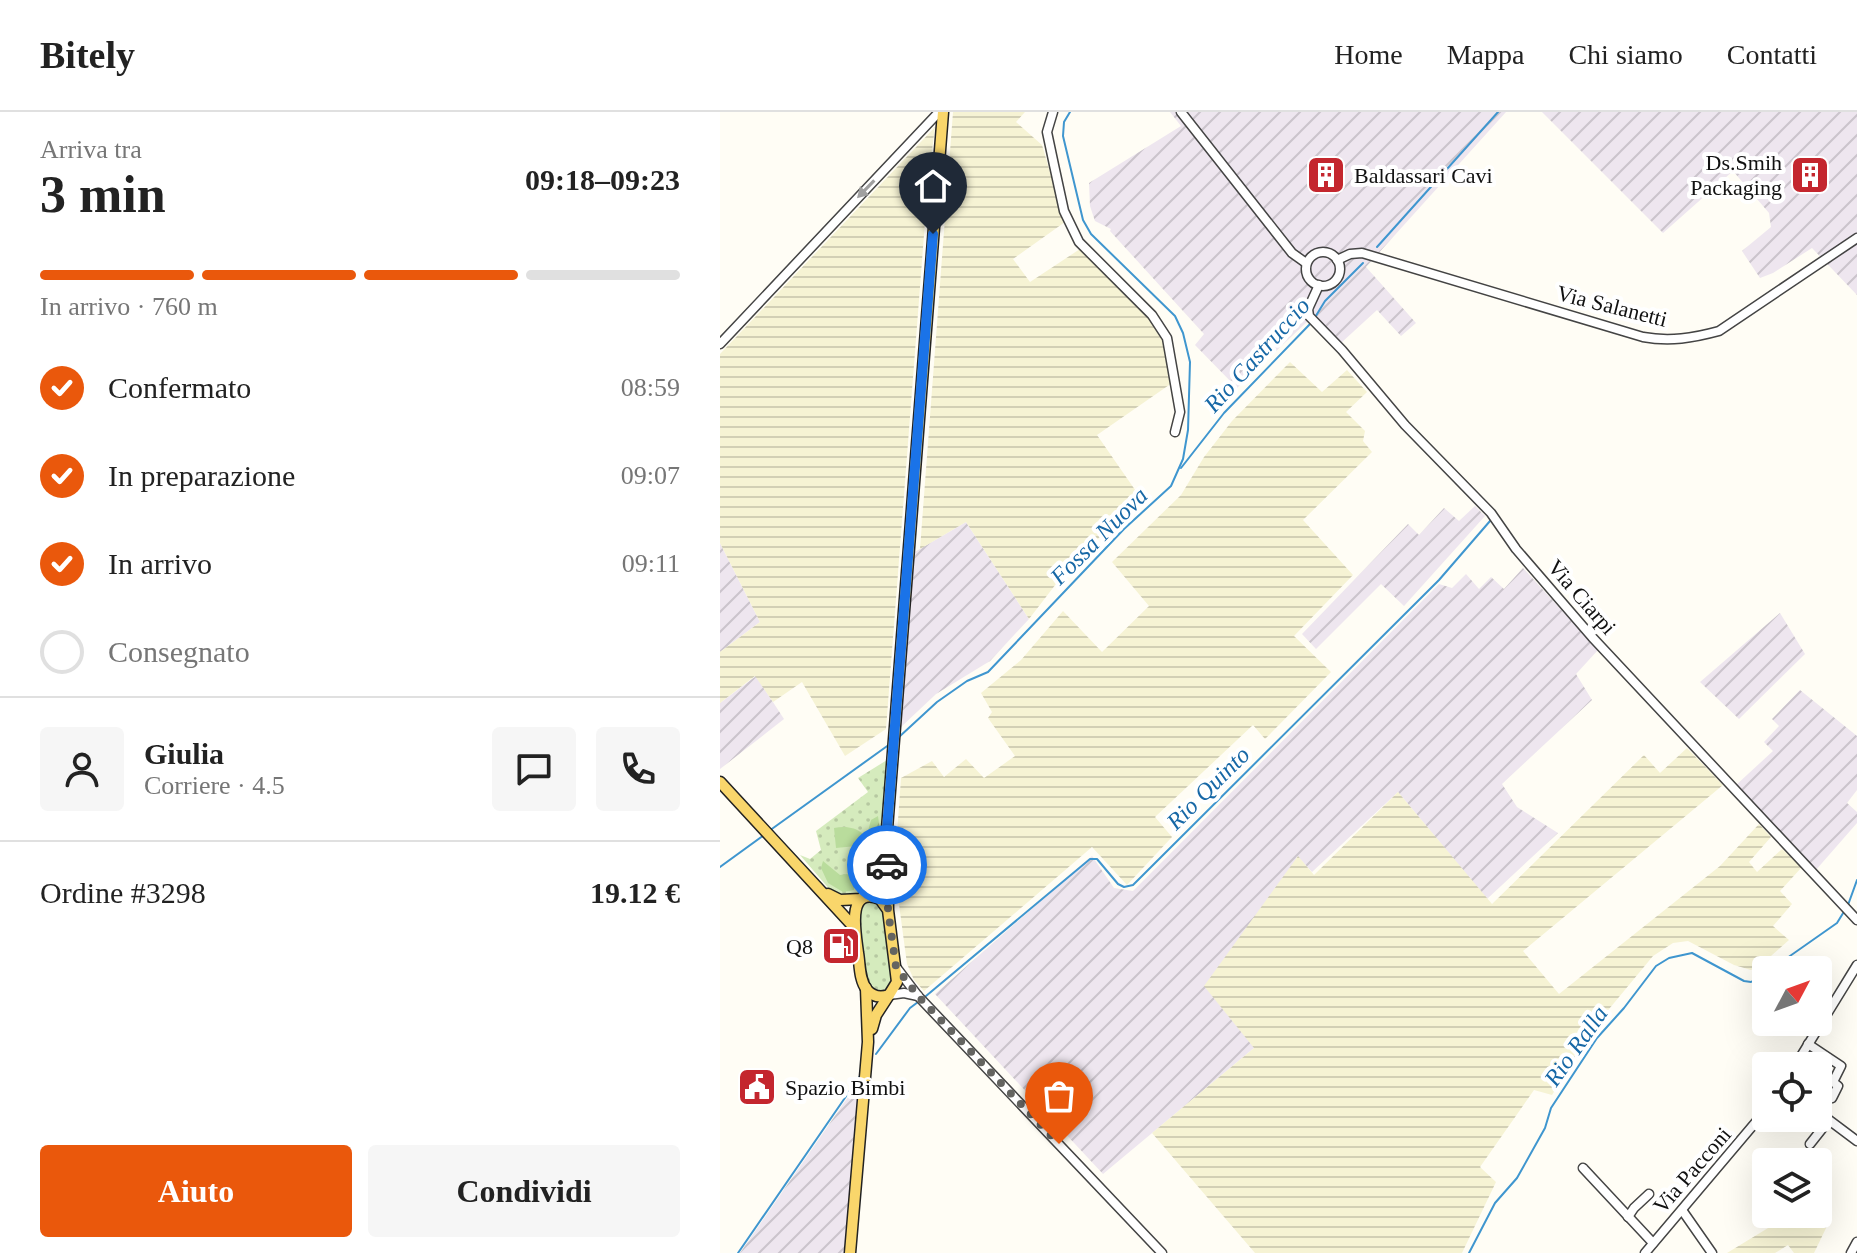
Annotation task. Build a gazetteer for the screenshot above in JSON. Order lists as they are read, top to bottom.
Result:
{
  "streets": {
    "street": ["Via Salanetti", "Via Ciarpi", "Via Pacconi"]
  },
  "crossings": [
    ["Via Salanetti", "Via Ciarpi"]
  ],
  "water": [
    "Rio Castruccio",
    "Fossa Nuova",
    "Rio Quinto",
    "Rio Ralla"
  ],
  "places": {
    "building": ["Baldassari Cavi", "Ds.Smih Packaging"],
    "fuel station": ["Q8"],
    "public building": ["Spazio Bimbi"]
  },
  "north": "top right",
  "page": {
    "header": "Bitely",
    "nav": [
      "Home",
      "Mappa",
      "Chi siamo",
      "Contatti"
    ],
    "heading": ["3 min", "Arriva tra", "09:18–09:23"],
    "panel": [
      "Giulia",
      "Corriere · 4.5",
      "Ordine #3298",
      "19.12 €"
    ],
    "bar": "In arrivo · 760 m",
    "list": [
      ["Confermato", "08:59"],
      ["In preparazione", "09:07"],
      ["In arrivo", "09:11"],
      "Consegnato"
    ],
    "buttons": ["Aiuto", "Condividi"]
  }
}
